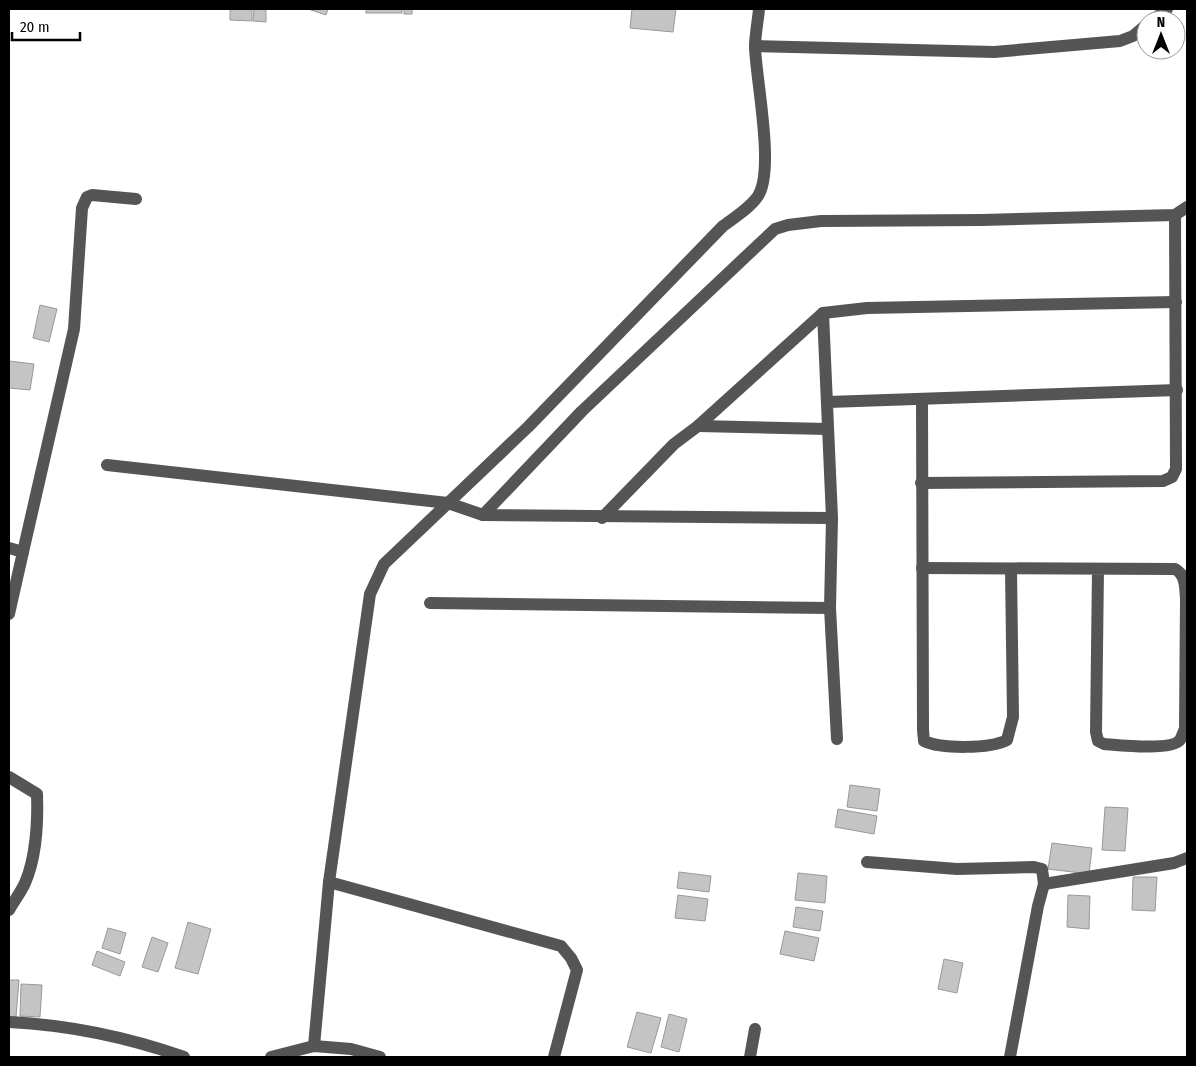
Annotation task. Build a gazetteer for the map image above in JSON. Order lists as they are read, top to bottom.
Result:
{
  "scale_bar": "20 m",
  "north": "top"
}
